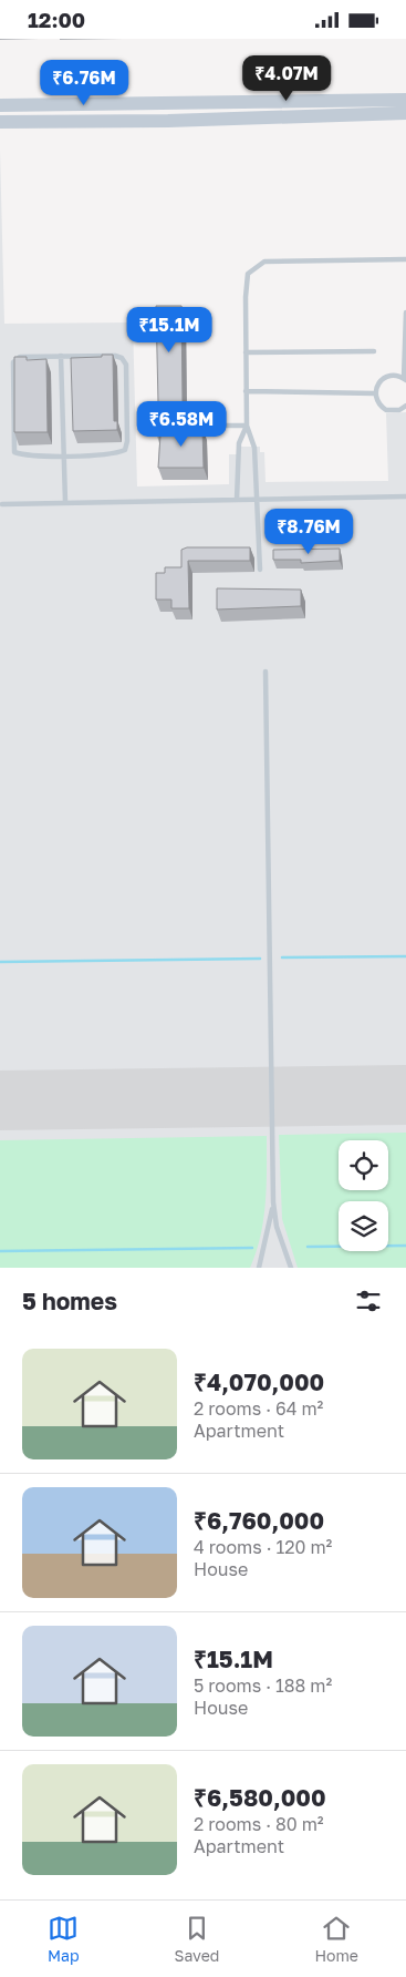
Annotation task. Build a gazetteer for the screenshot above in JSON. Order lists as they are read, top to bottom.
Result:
{
  "page": {
    "status": "12:00",
    "price": [
      "₹4.07M",
      "₹6.76M",
      "₹15.1M",
      "₹6.58M",
      "₹8.76M"
    ],
    "heading": "5 homes",
    "list": [
      {
        "name": "₹4,070,000",
        "note": "2 rooms · 64 m² · Apartment"
      },
      {
        "name": "₹6,760,000",
        "note": "4 rooms · 120 m² · House"
      },
      {
        "name": "₹15.1M",
        "note": "5 rooms · 188 m² · House"
      },
      {
        "name": "₹6,580,000",
        "note": "2 rooms · 80 m² · Apartment"
      }
    ],
    "tabs": ["Map", "Saved", "Home"]
  }
}
